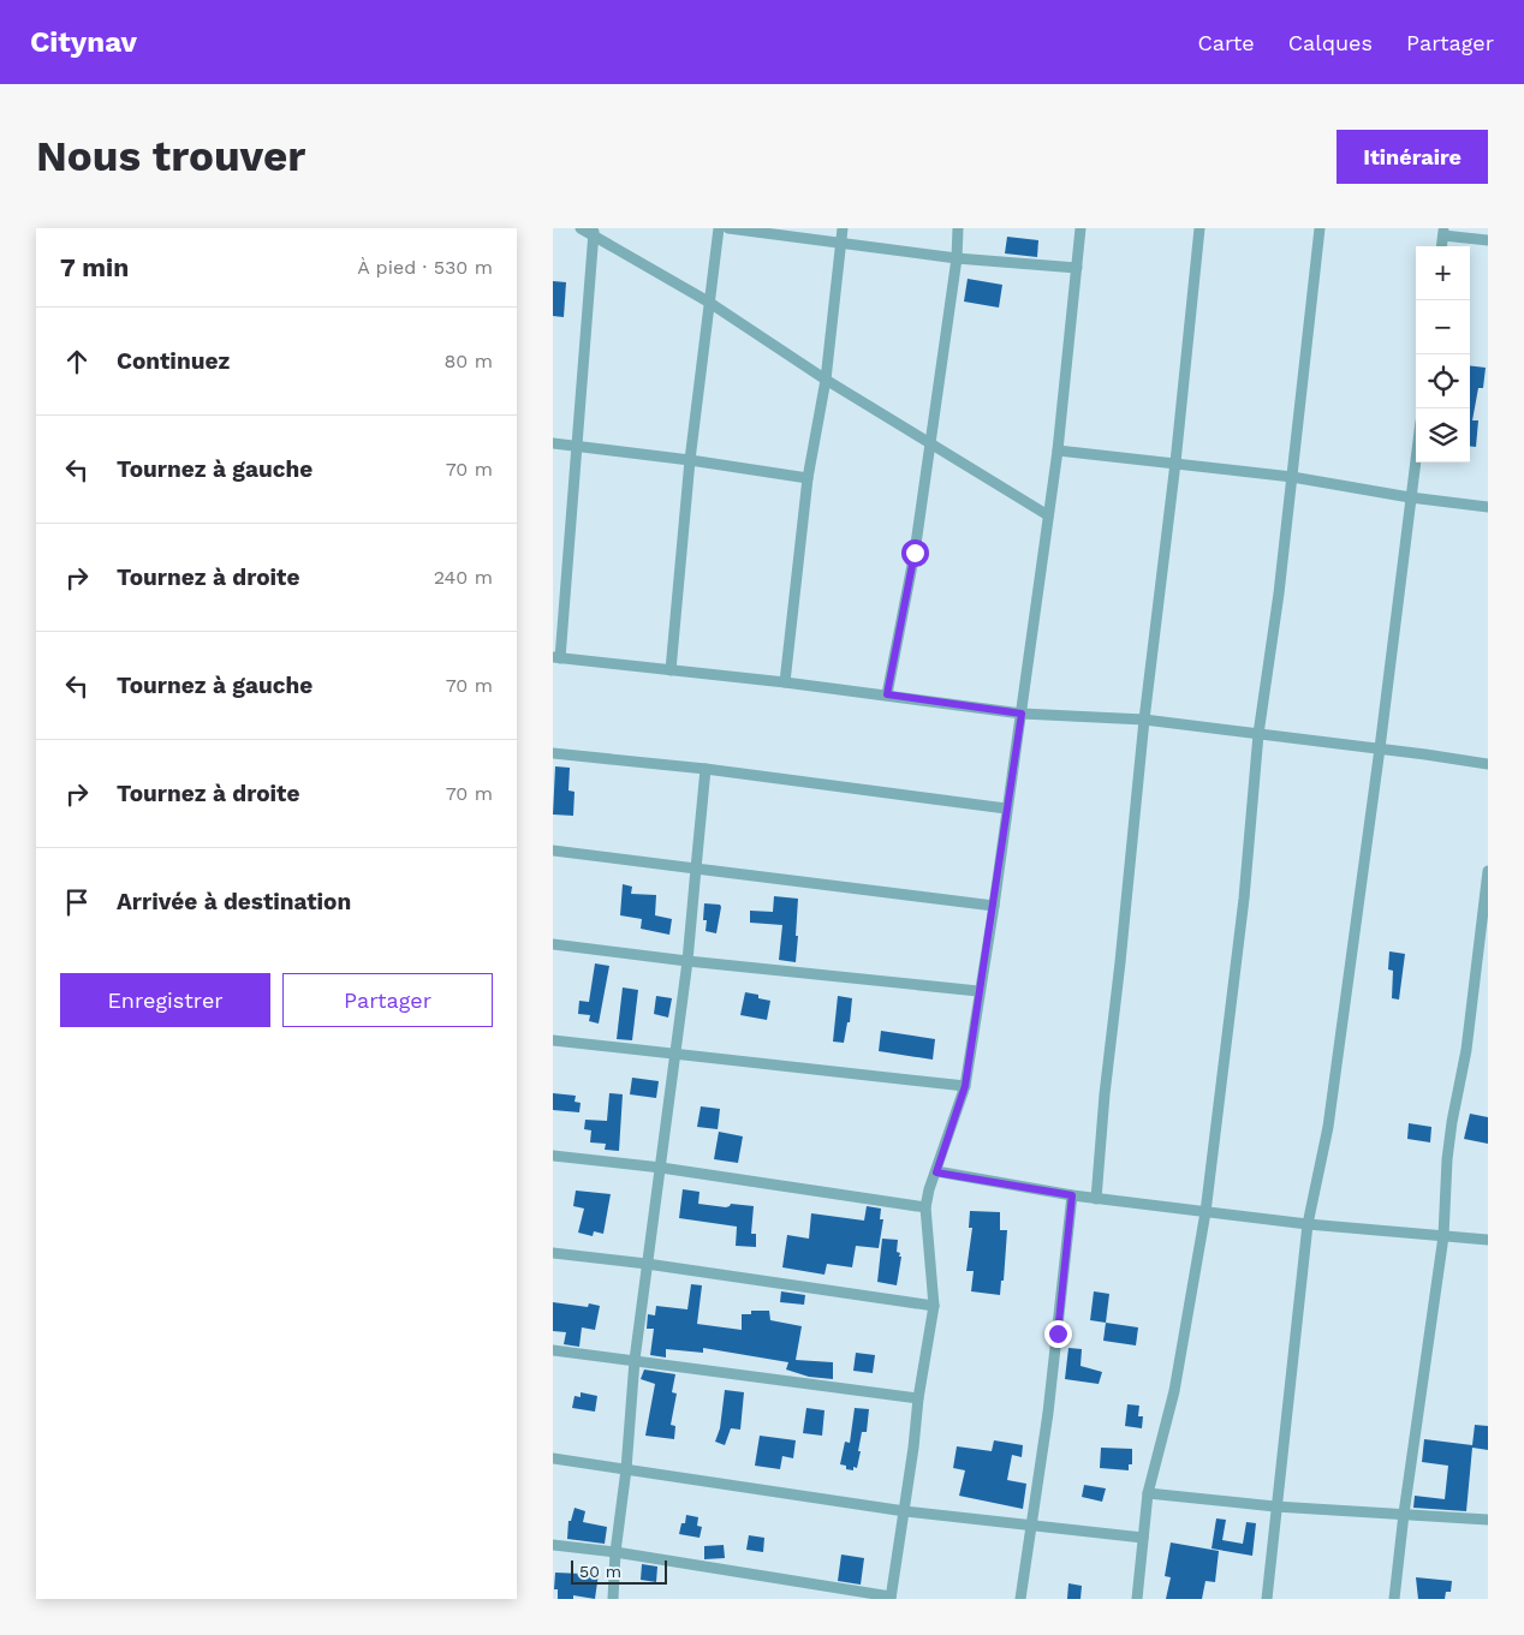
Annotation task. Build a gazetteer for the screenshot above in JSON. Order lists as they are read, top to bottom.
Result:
{
  "scale_bar": "50 m",
  "page": {
    "header": "Citynav",
    "nav": ["Carte", "Calques", "Partager"],
    "buttons": [
      "Itinéraire",
      ["Enregistrer", "Partager"]
    ],
    "title": "Nous trouver",
    "heading": ["7 min", "À pied · 530 m"],
    "map_buttons": ["+", "−"],
    "list": [
      ["Continuez", "80 m"],
      ["Tournez à gauche", "70 m"],
      ["Tournez à droite", "240 m"],
      ["Tournez à gauche", "70 m"],
      ["Tournez à droite", "70 m"],
      "Arrivée à destination"
    ],
    "scale": "50 m"
  }
}
